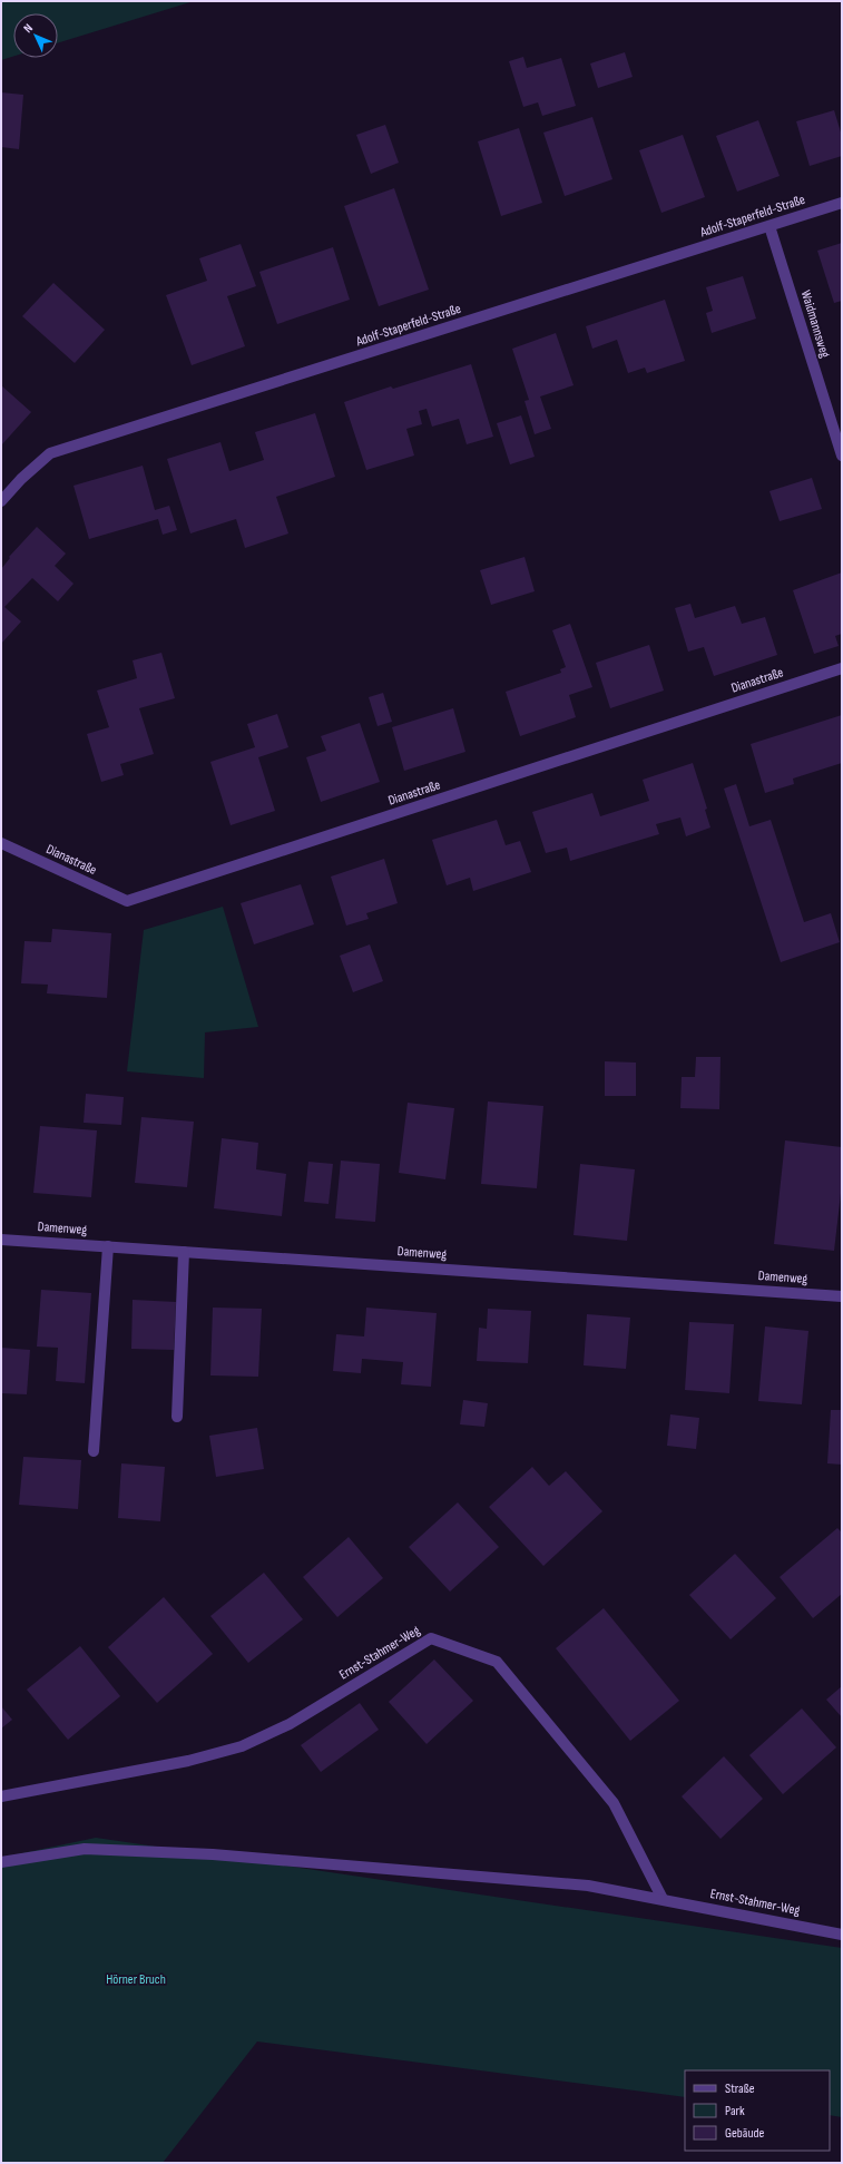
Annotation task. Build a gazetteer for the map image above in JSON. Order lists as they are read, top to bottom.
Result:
{
  "streets": {
    "street": [
      "Adolf-Staperfeld-Straße",
      "Waidmannsweg",
      "Dianastraße",
      "Damenweg",
      "Ernst-Stahmer-Weg"
    ]
  },
  "crossings": [
    ["Adolf-Staperfeld-Straße", "Waidmannsweg"]
  ],
  "parks": ["Hörner Bruch"],
  "legend": ["Straße", "Park", "Gebäude"],
  "north": "top left"
}
